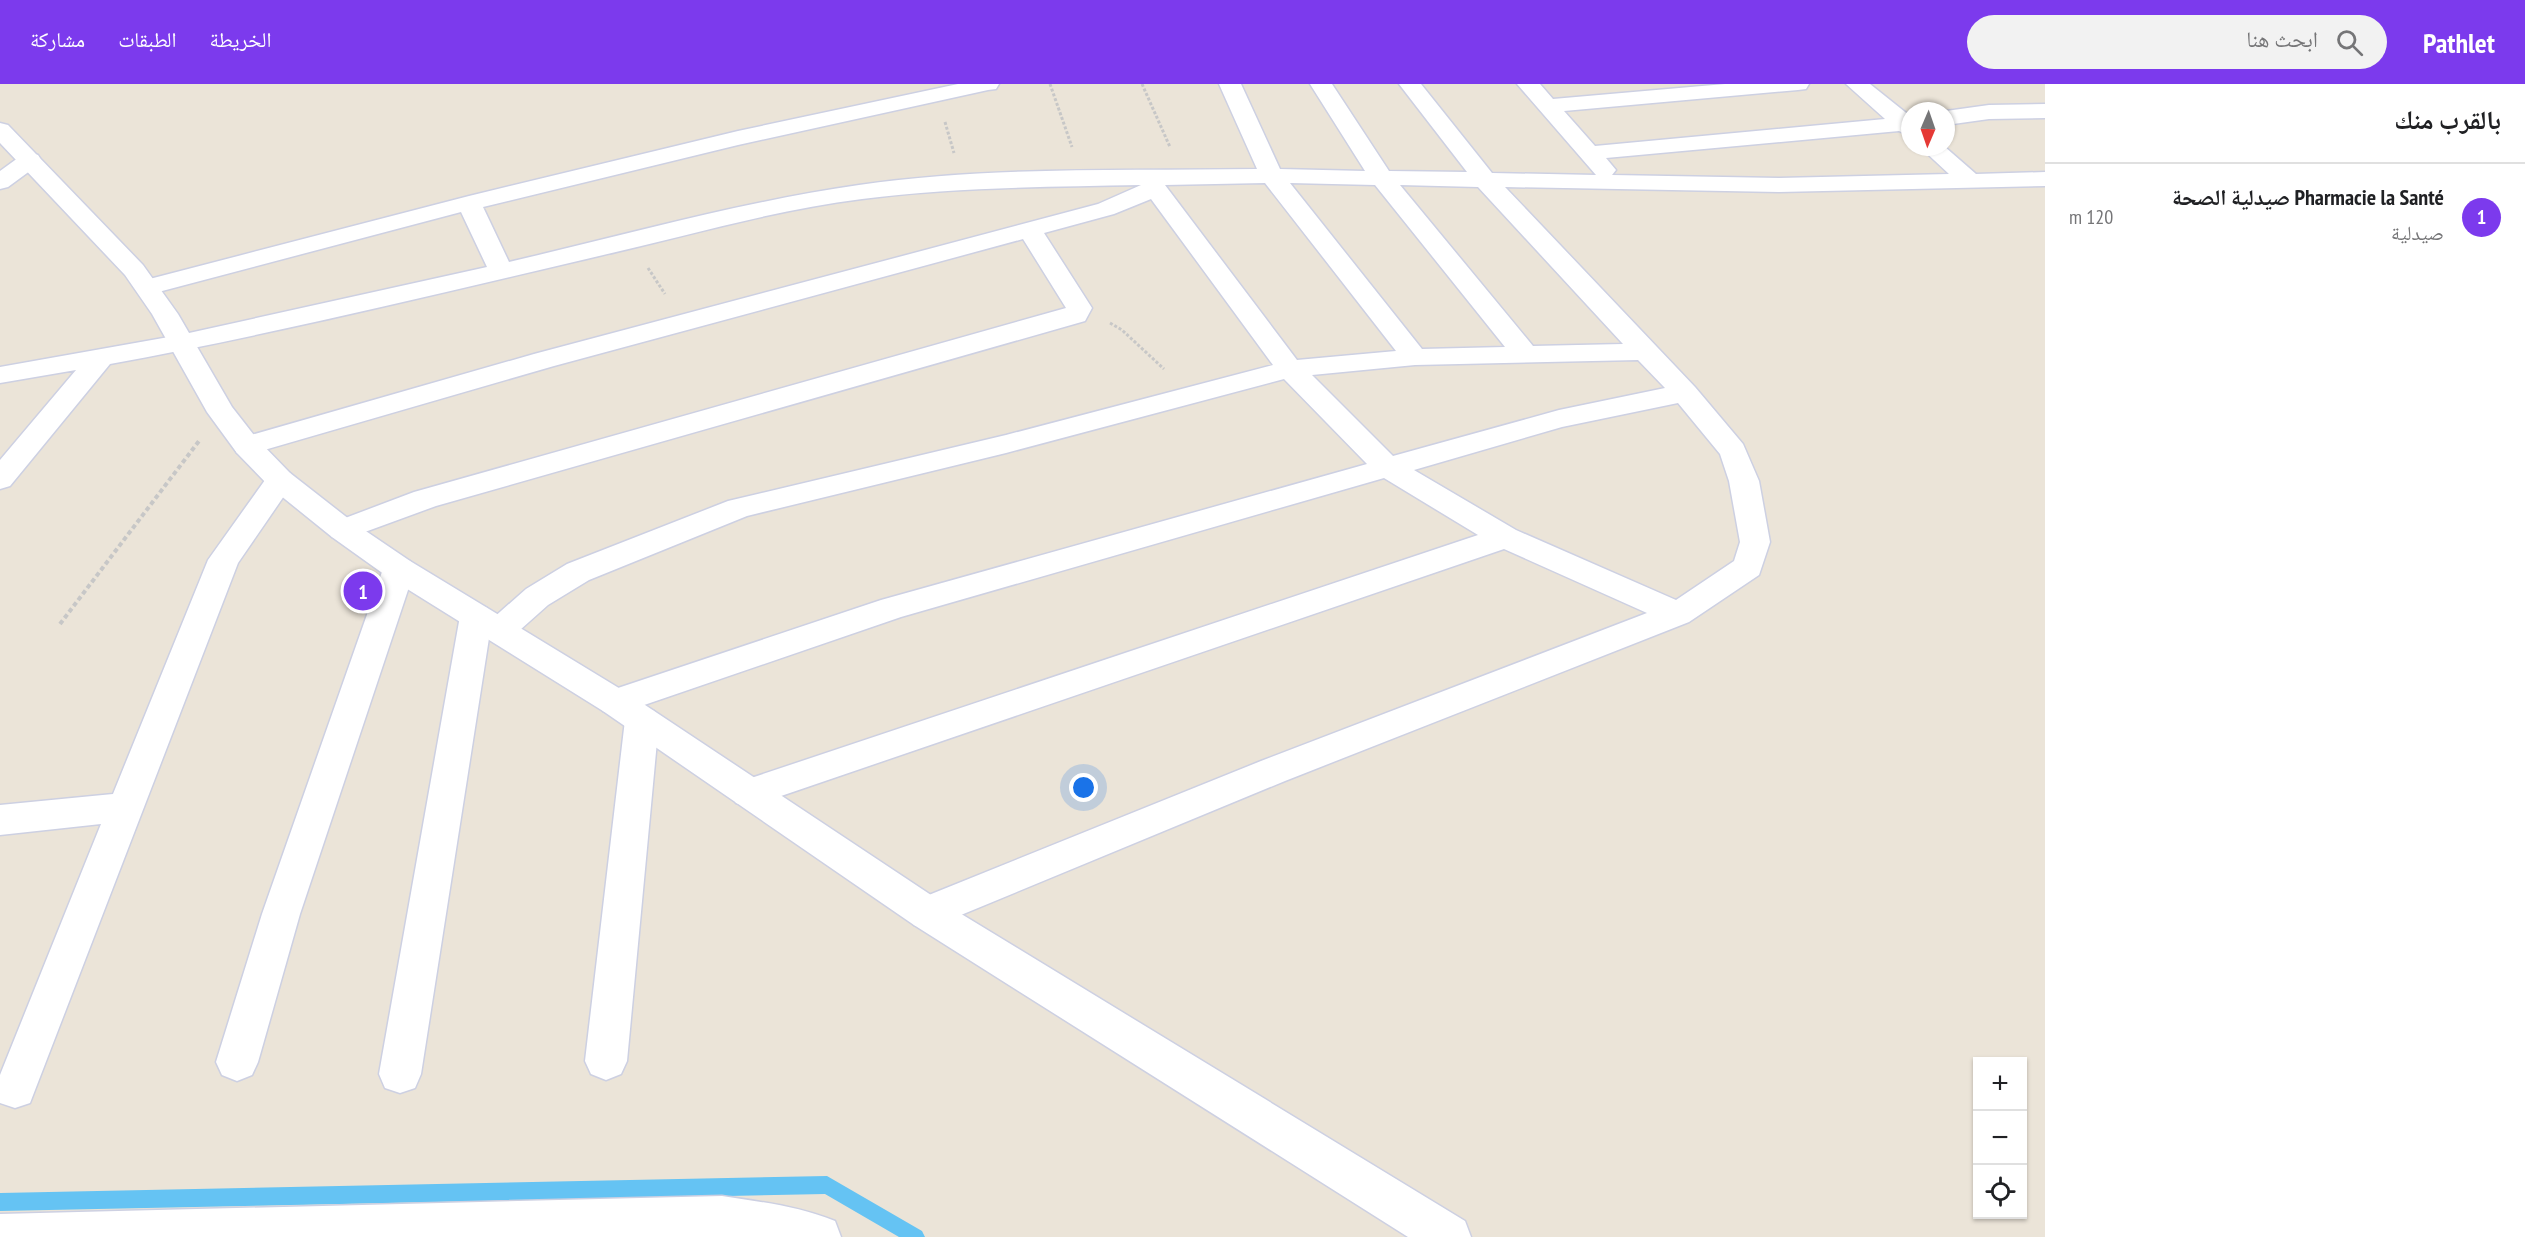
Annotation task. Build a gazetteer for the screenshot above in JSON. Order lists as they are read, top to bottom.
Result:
{
  "north": "bottom",
  "page": {
    "header": "Pathlet",
    "search": "ابحث هنا",
    "nav": ["الخريطة", "الطبقات", "مشاركة"],
    "heading": "بالقرب منك",
    "list": [
      {
        "mark": "1",
        "name": "Pharmacie la Santé صيدلية الصحة",
        "note": "صيدلية",
        "value": "120 m"
      }
    ],
    "pins": "1",
    "map_buttons": ["+", "−"]
  }
}
